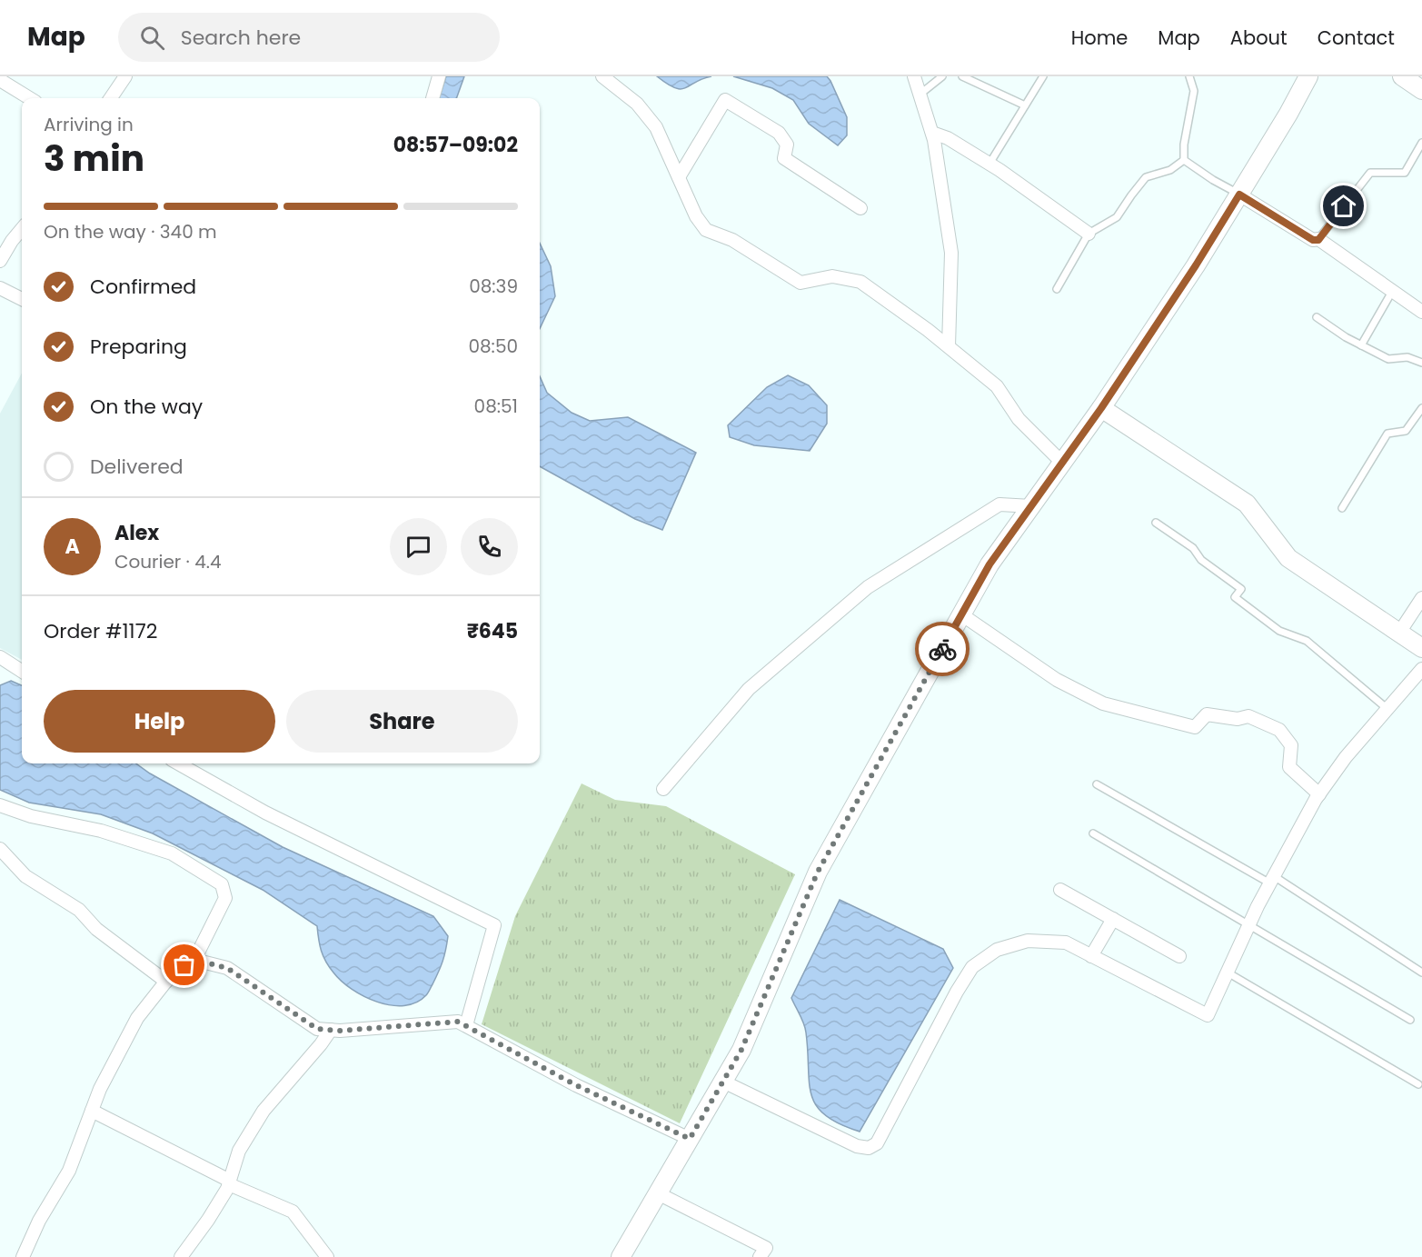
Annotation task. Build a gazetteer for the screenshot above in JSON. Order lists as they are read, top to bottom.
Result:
{
  "page": {
    "header": "Map",
    "search": "Search here",
    "nav": [
      "Home",
      "Map",
      "About",
      "Contact"
    ],
    "heading": ["3 min", "Arriving in", "08:57–09:02"],
    "panel": [
      "Alex",
      "Courier · 4.4",
      "Order #1172",
      "₹645"
    ],
    "bar": "On the way · 340 m",
    "list": [
      ["Confirmed", "08:39"],
      ["Preparing", "08:50"],
      ["On the way", "08:51"],
      "Delivered"
    ],
    "round": "A",
    "buttons": ["Help", "Share"]
  }
}
